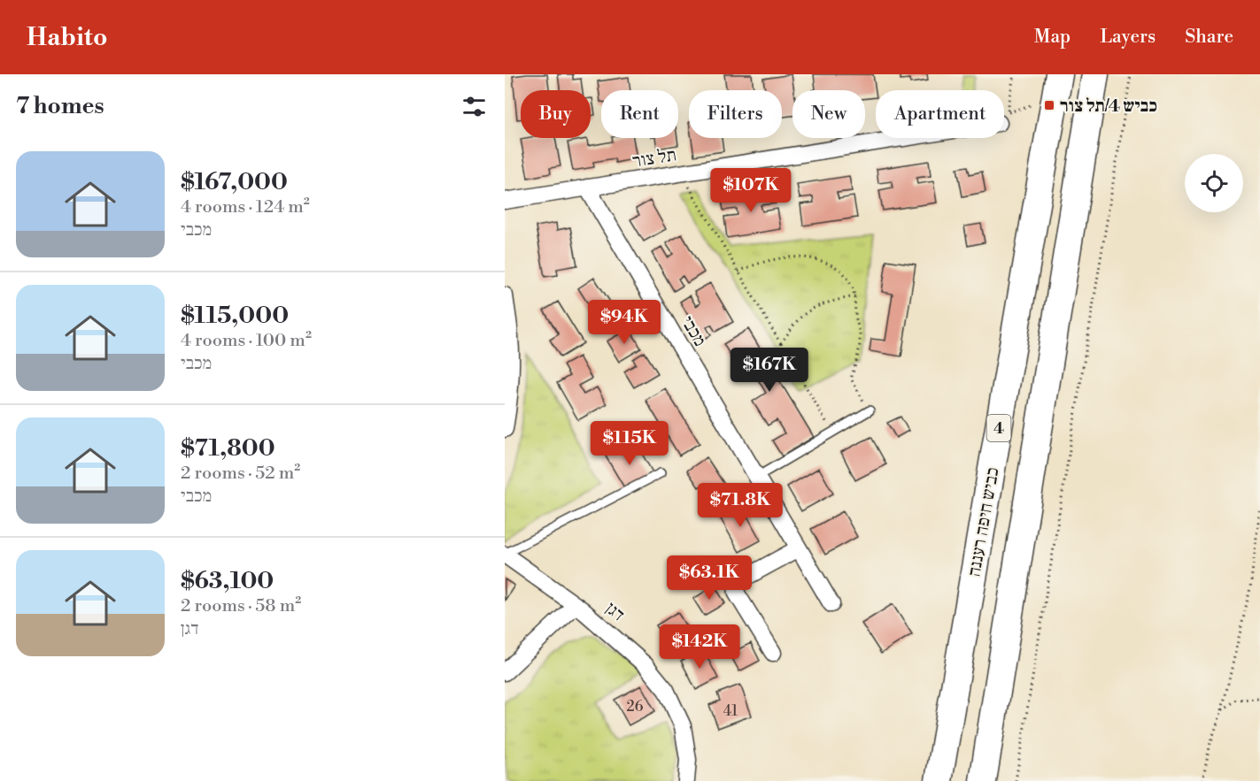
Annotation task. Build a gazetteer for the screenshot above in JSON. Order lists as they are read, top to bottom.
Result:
{
  "streets": {
    "highway": ["4", "כביש חיפה רעננה"],
    "street": ["תל צור", "מכבי", "דגן"]
  },
  "crossings": [
    ["תל צור", "מכבי"]
  ],
  "places": {
    "transit": ["כביש 4/תל צור"]
  },
  "house_numbers": ["26", "41"],
  "page": {
    "header": "Habito",
    "nav": ["Map", "Layers", "Share"],
    "heading": "7 homes",
    "chip": [
      "Buy",
      "Rent",
      "Filters",
      "New",
      "Apartment"
    ],
    "list": [
      {
        "name": "$167,000",
        "note": "4 rooms · 124 m² · מכבי"
      },
      {
        "name": "$115,000",
        "note": "4 rooms · 100 m² · מכבי"
      },
      {
        "name": "$71,800",
        "note": "2 rooms · 52 m² · מכבי"
      },
      {
        "name": "$63,100",
        "note": "2 rooms · 58 m² · דגן"
      }
    ],
    "price": [
      "$107K",
      "$94K",
      "$167K",
      "$115K",
      "$71.8K",
      "$63.1K",
      "$142K"
    ]
  }
}
